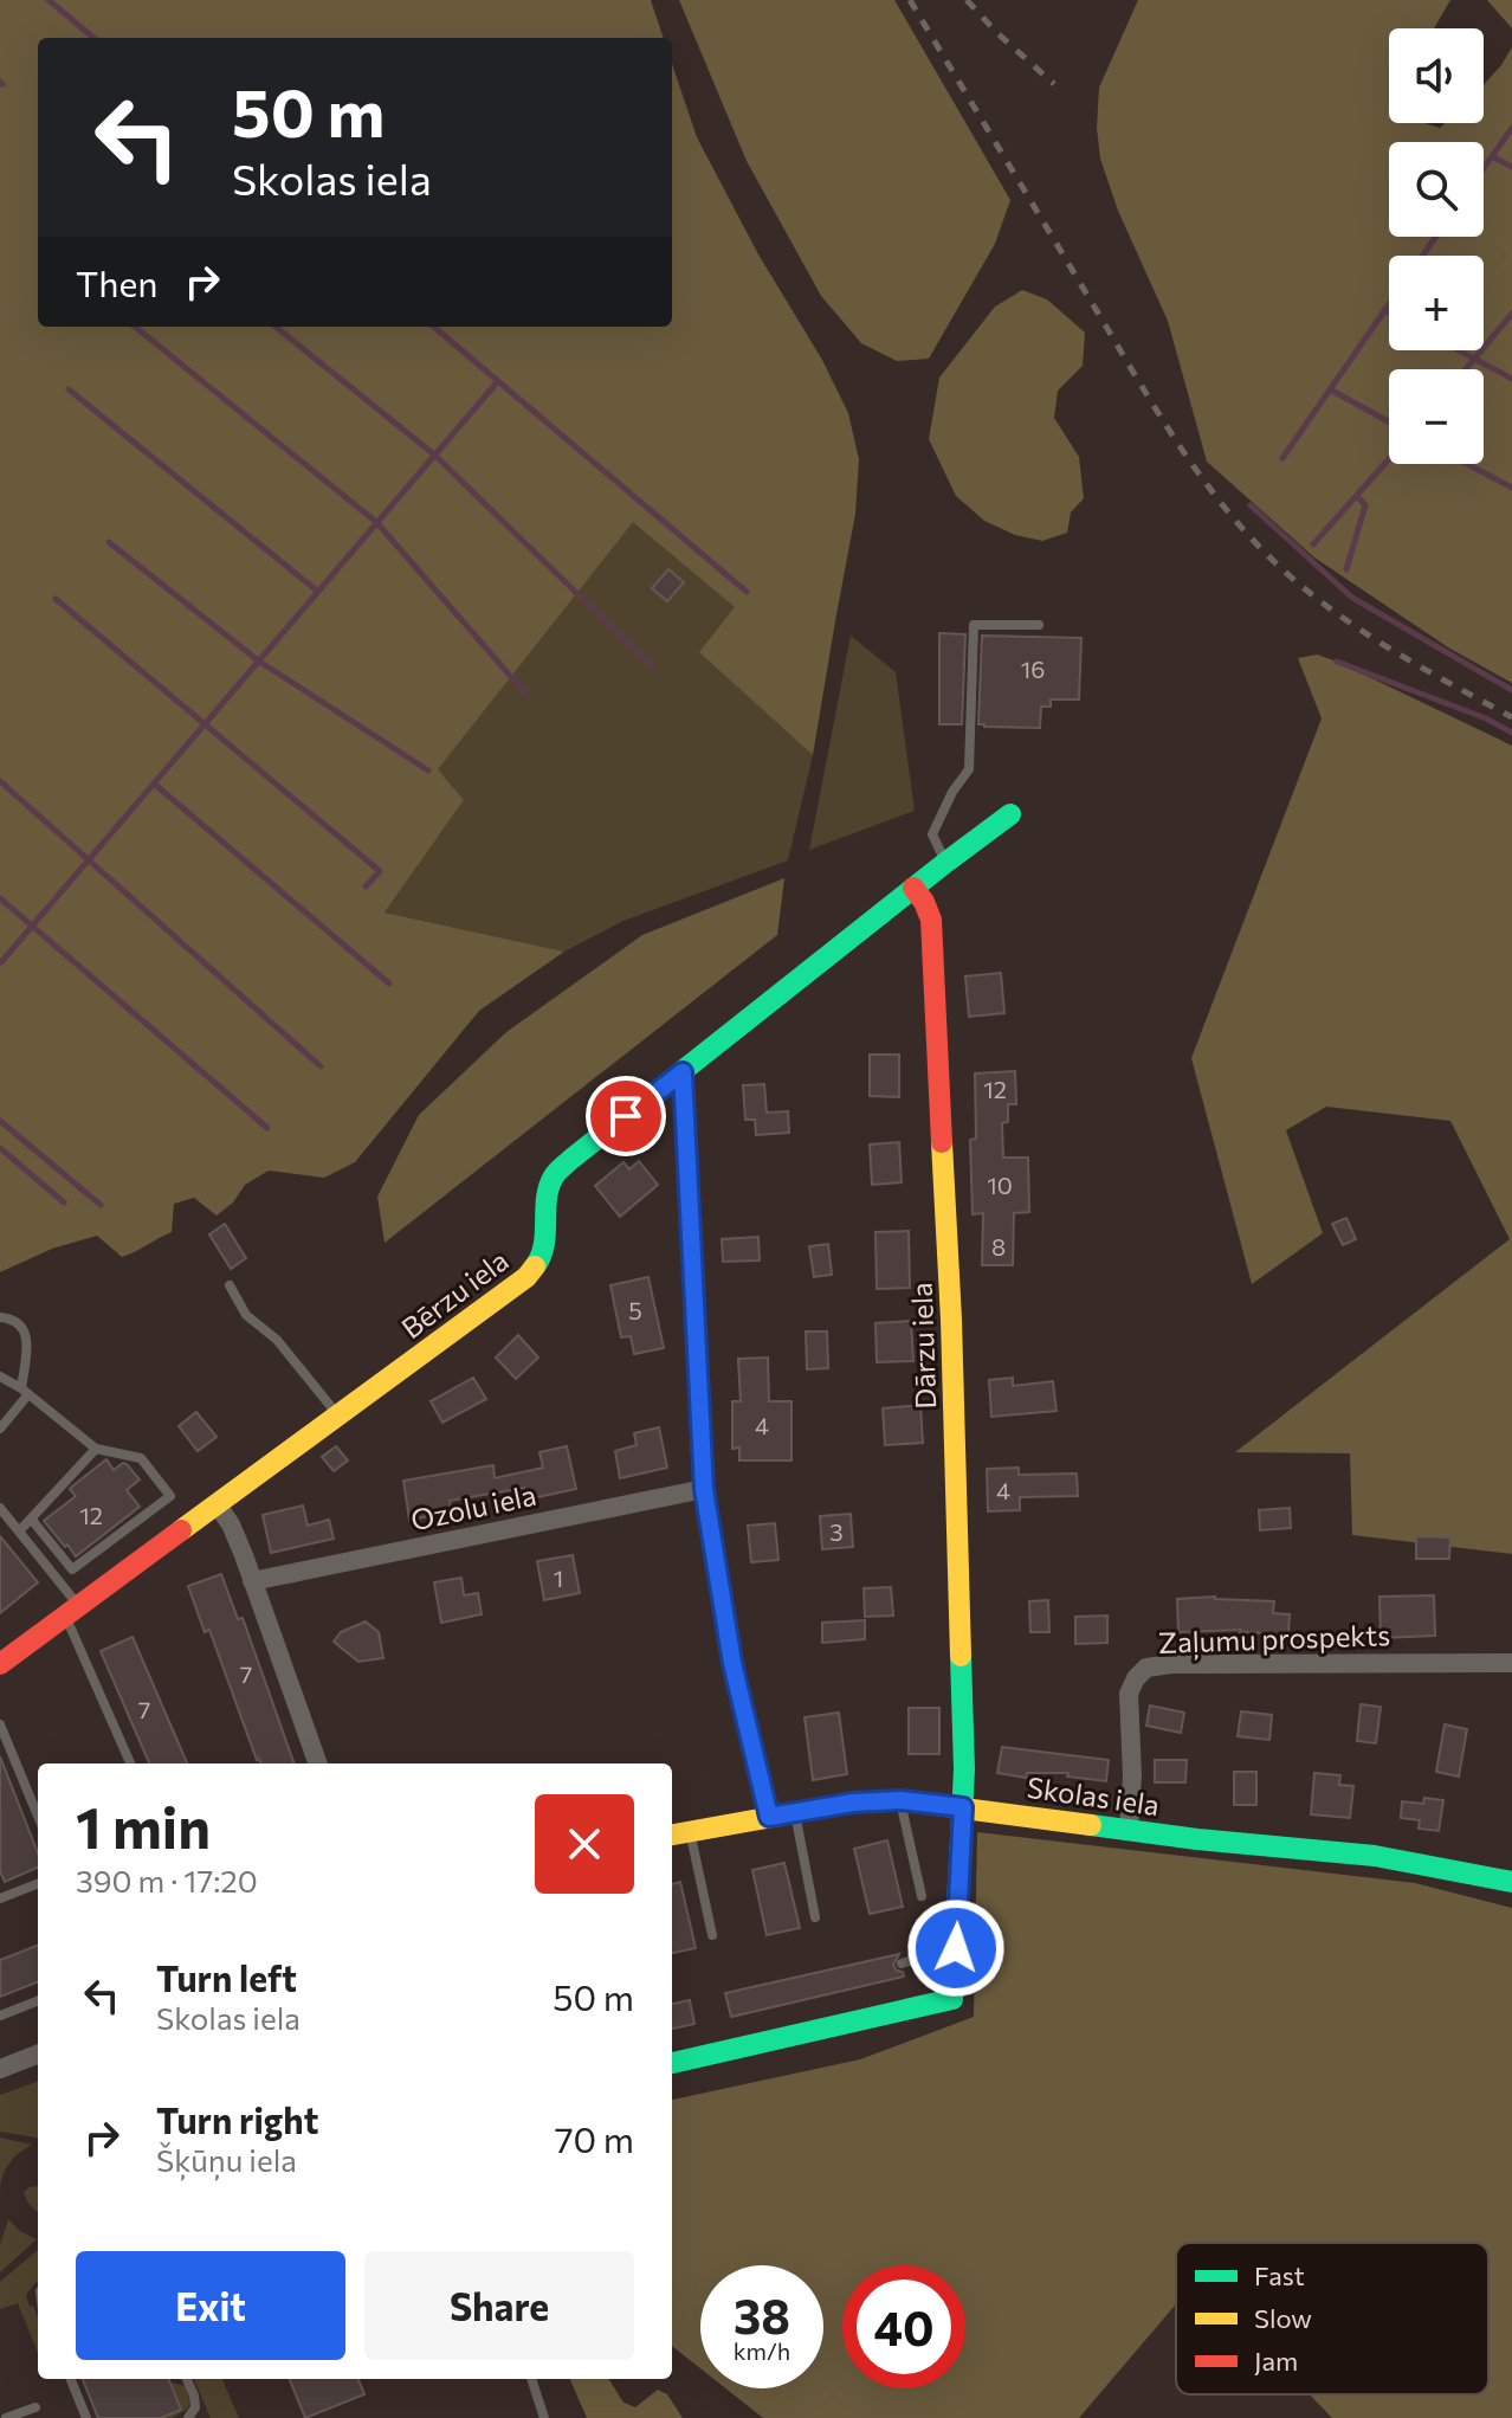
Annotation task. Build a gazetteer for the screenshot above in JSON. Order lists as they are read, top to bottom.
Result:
{
  "streets": {
    "street": [
      "Bērzu iela",
      "Dārzu iela",
      "Ozolu iela",
      "Zaļumu prospekts",
      "Skolas iela"
    ]
  },
  "crossings": [
    ["Bērzu iela", "Dārzu iela"],
    ["Dārzu iela", "Skolas iela"],
    ["Zaļumu prospekts", "Skolas iela"]
  ],
  "house_numbers": [
    "16",
    "12",
    "10",
    "8",
    "5",
    "4",
    "4",
    "12",
    "3",
    "1",
    "7",
    "7"
  ],
  "legend": ["Fast", "Slow", "Jam"],
  "page": {
    "map_buttons": ["+", "−"],
    "turn": ["50 m", "Skolas iela"],
    "then": "Then",
    "heading": ["1 min", "390 m · 17:20"],
    "list": [
      {
        "name": "Turn left",
        "note": "Skolas iela",
        "value": "50 m"
      },
      {
        "name": "Turn right",
        "note": "Šķūņu iela",
        "value": "70 m"
      }
    ],
    "buttons": ["Exit", "Share"],
    "speed": "38 km/h",
    "limit": "40"
  }
}
